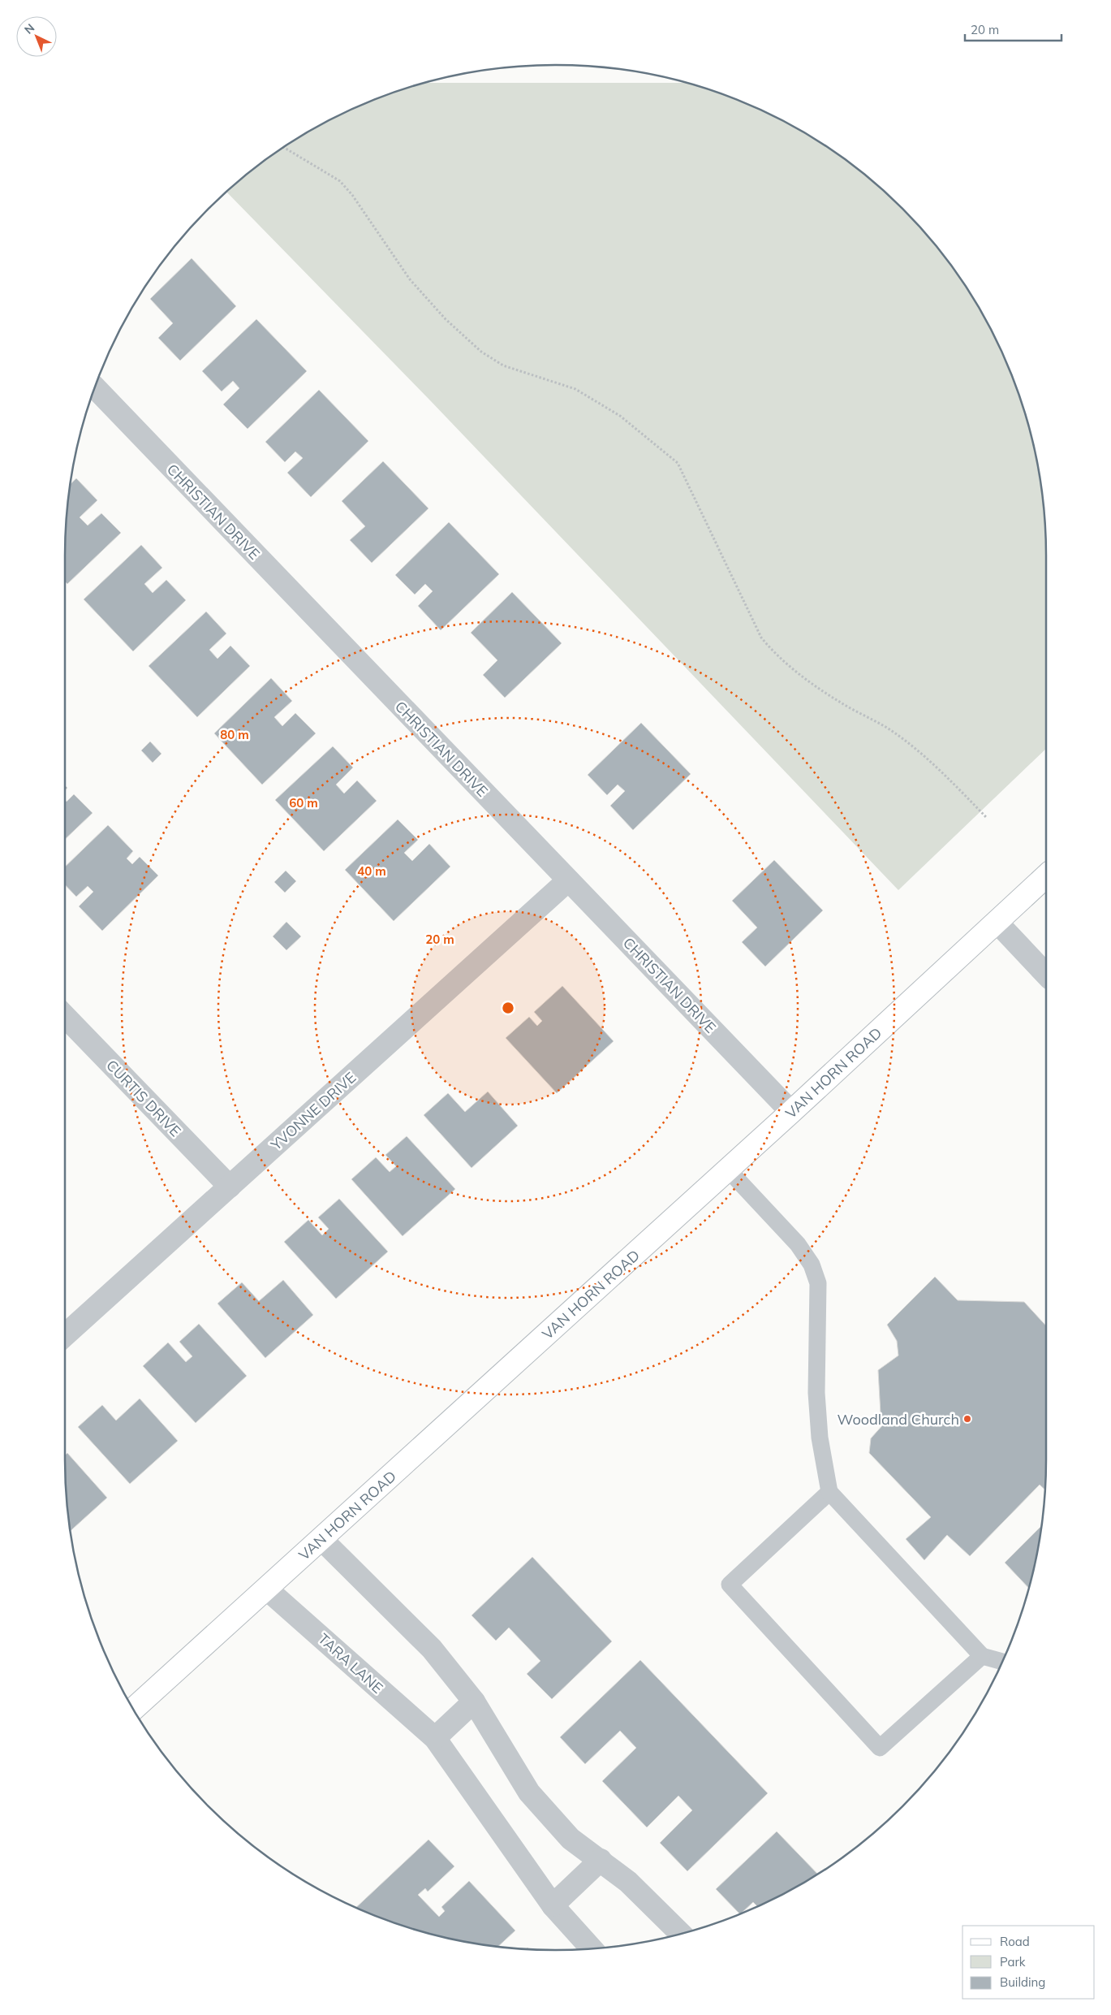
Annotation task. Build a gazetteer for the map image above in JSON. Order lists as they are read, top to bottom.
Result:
{
  "streets": {
    "main road": ["VAN HORN ROAD"],
    "street": [
      "CHRISTIAN DRIVE",
      "CURTIS DRIVE",
      "YVONNE DRIVE",
      "TARA LANE"
    ]
  },
  "crossings": [
    ["CHRISTIAN DRIVE", "VAN HORN ROAD"],
    ["CHRISTIAN DRIVE", "YVONNE DRIVE"],
    ["VAN HORN ROAD", "TARA LANE"],
    ["CURTIS DRIVE", "YVONNE DRIVE"]
  ],
  "places": ["Woodland Church"],
  "legend": ["Road", "Park", "Building"],
  "scale_bar": "20 m",
  "north": "top left",
  "rings": [
    "80 m",
    "60 m",
    "40 m",
    "20 m"
  ]
}
